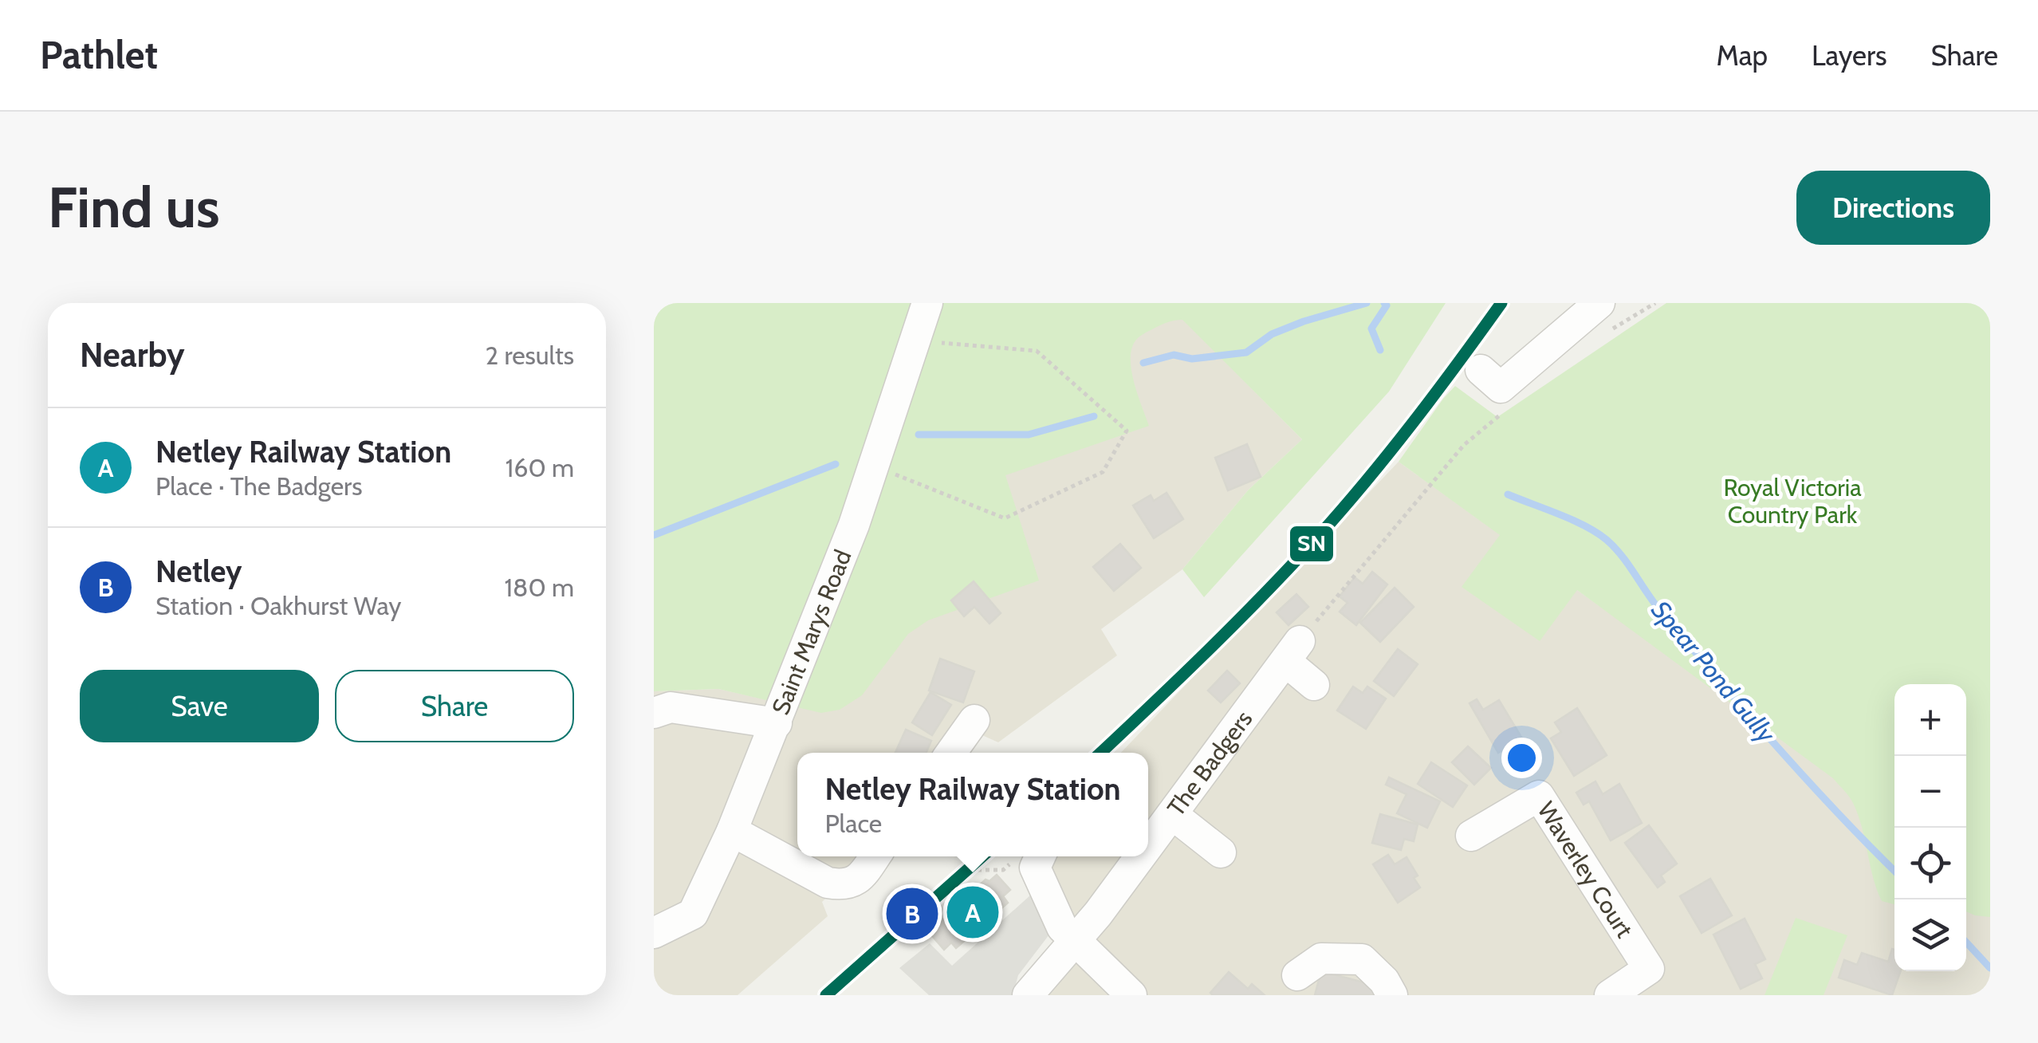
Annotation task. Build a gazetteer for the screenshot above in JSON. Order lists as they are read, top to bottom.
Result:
{
  "streets": {
    "street": ["Saint Marys Road", "The Badgers", "Waverley Court"]
  },
  "water": ["Spear Pond Gully"],
  "parks": ["Royal Victoria Country Park"],
  "lines": ["transit line SN"],
  "page": {
    "header": "Pathlet",
    "nav": ["Map", "Layers", "Share"],
    "buttons": [
      "Directions",
      ["Save", "Share"]
    ],
    "title": "Find us",
    "heading": ["Nearby", "2 results"],
    "list": [
      {
        "mark": "A",
        "name": "Netley Railway Station",
        "note": "Place · The Badgers",
        "value": "160 m"
      },
      {
        "mark": "B",
        "name": "Netley",
        "note": "Station · Oakhurst Way",
        "value": "180 m"
      }
    ],
    "map_buttons": ["+", "−"],
    "popup": ["Netley Railway Station", "Place"],
    "pins": ["A", "B"]
  }
}
